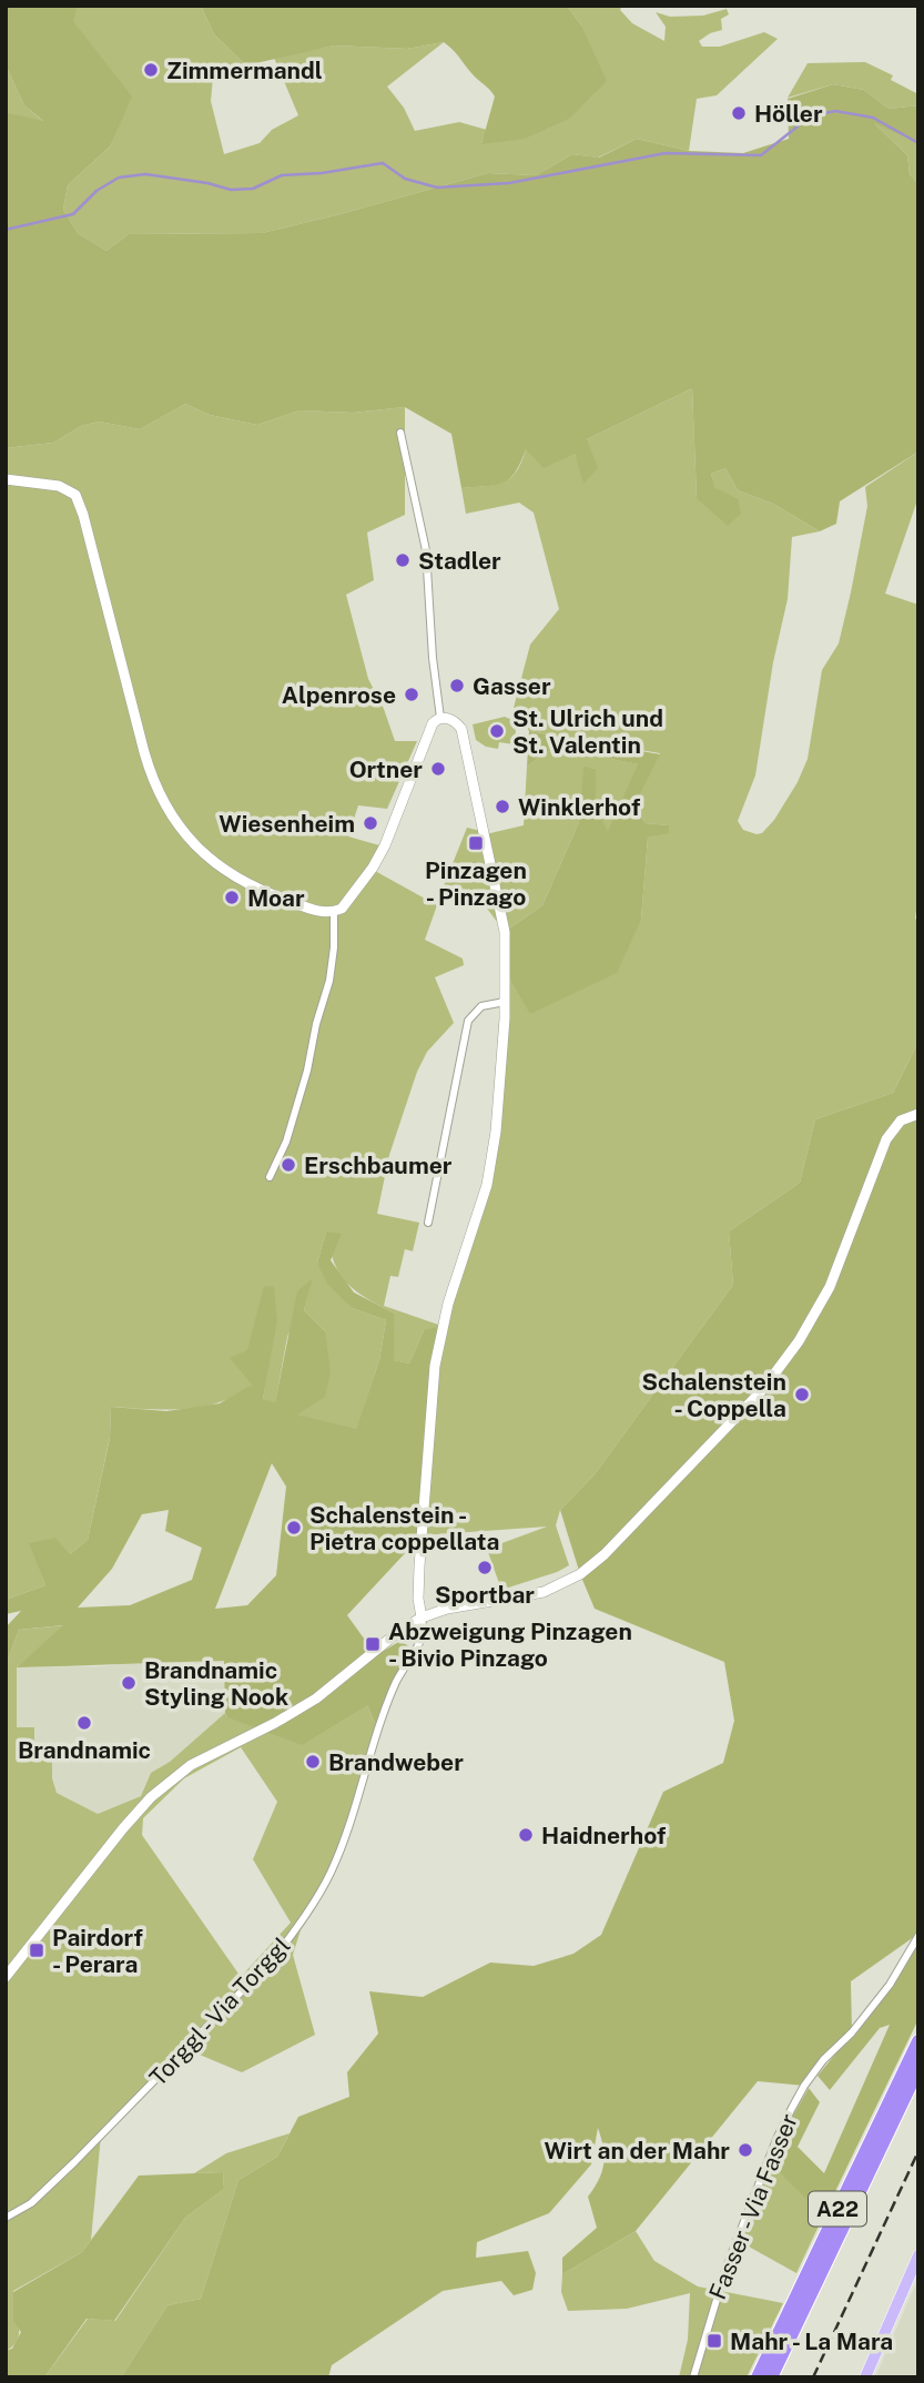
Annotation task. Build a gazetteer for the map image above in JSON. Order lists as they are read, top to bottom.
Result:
{
  "streets": {
    "highway": ["A22"],
    "street": ["Torggl - Via Torggl", "Fasser - Via Fasser"]
  },
  "places": {
    "other": [
      "Zimmermandl",
      "Höller",
      "Stadler",
      "Gasser",
      "Alpenrose",
      "St. Ulrich und St. Valentin",
      "Ortner",
      "Winklerhof",
      "Wiesenheim",
      "Moar",
      "Erschbaumer",
      "Schalenstein - Coppella",
      "Schalenstein - Pietra coppellata",
      "Sportbar",
      "Brandnamic Styling Nook",
      "Brandnamic",
      "Brandweber",
      "Haidnerhof",
      "Wirt an der Mahr"
    ],
    "transit": [
      "Pinzagen - Pinzago",
      "Abzweigung Pinzagen - Bivio Pinzago",
      "Pairdorf - Perara",
      "Mahr - La Mara"
    ]
  }
}
